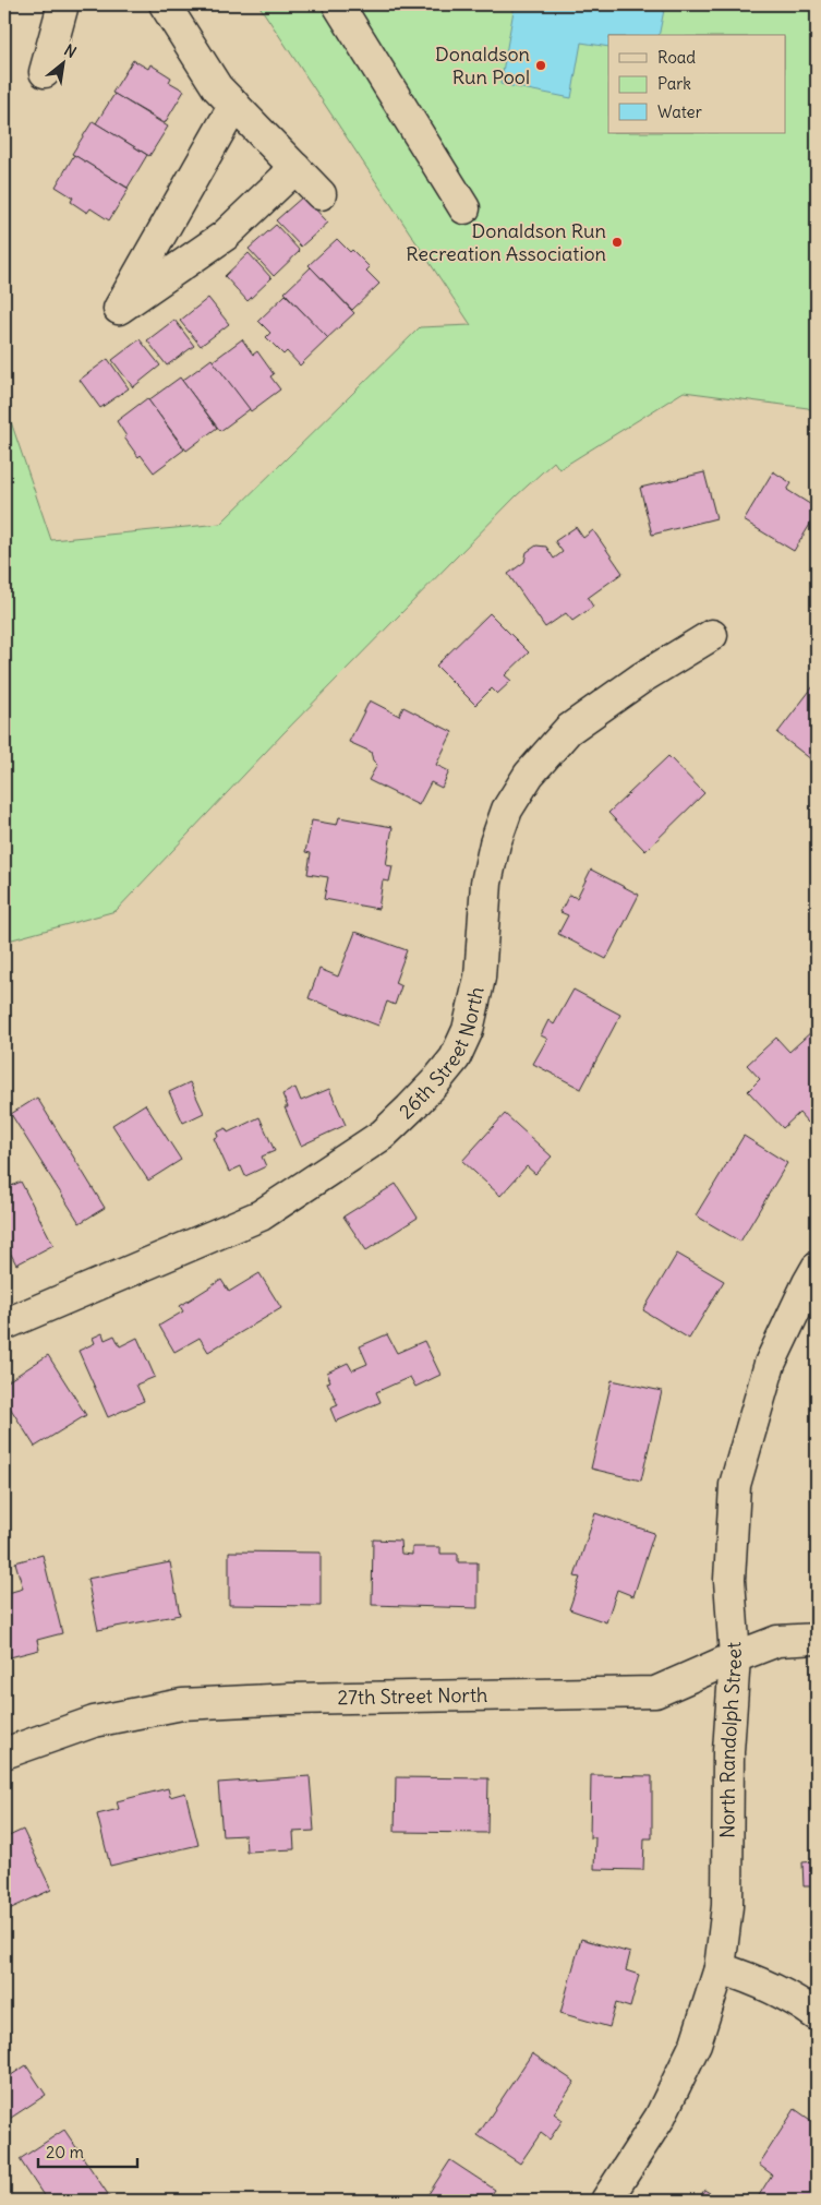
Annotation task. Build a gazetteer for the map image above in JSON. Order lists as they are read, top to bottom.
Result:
{
  "streets": {
    "street": ["26th Street North", "27th Street North", "North Randolph Street"]
  },
  "crossings": [
    ["27th Street North", "North Randolph Street"]
  ],
  "places": ["Donaldson Run Pool", "Donaldson Run Recreation Association"],
  "legend": ["Road", "Park", "Water"],
  "scale_bar": "20 m",
  "north": "top right"
}
